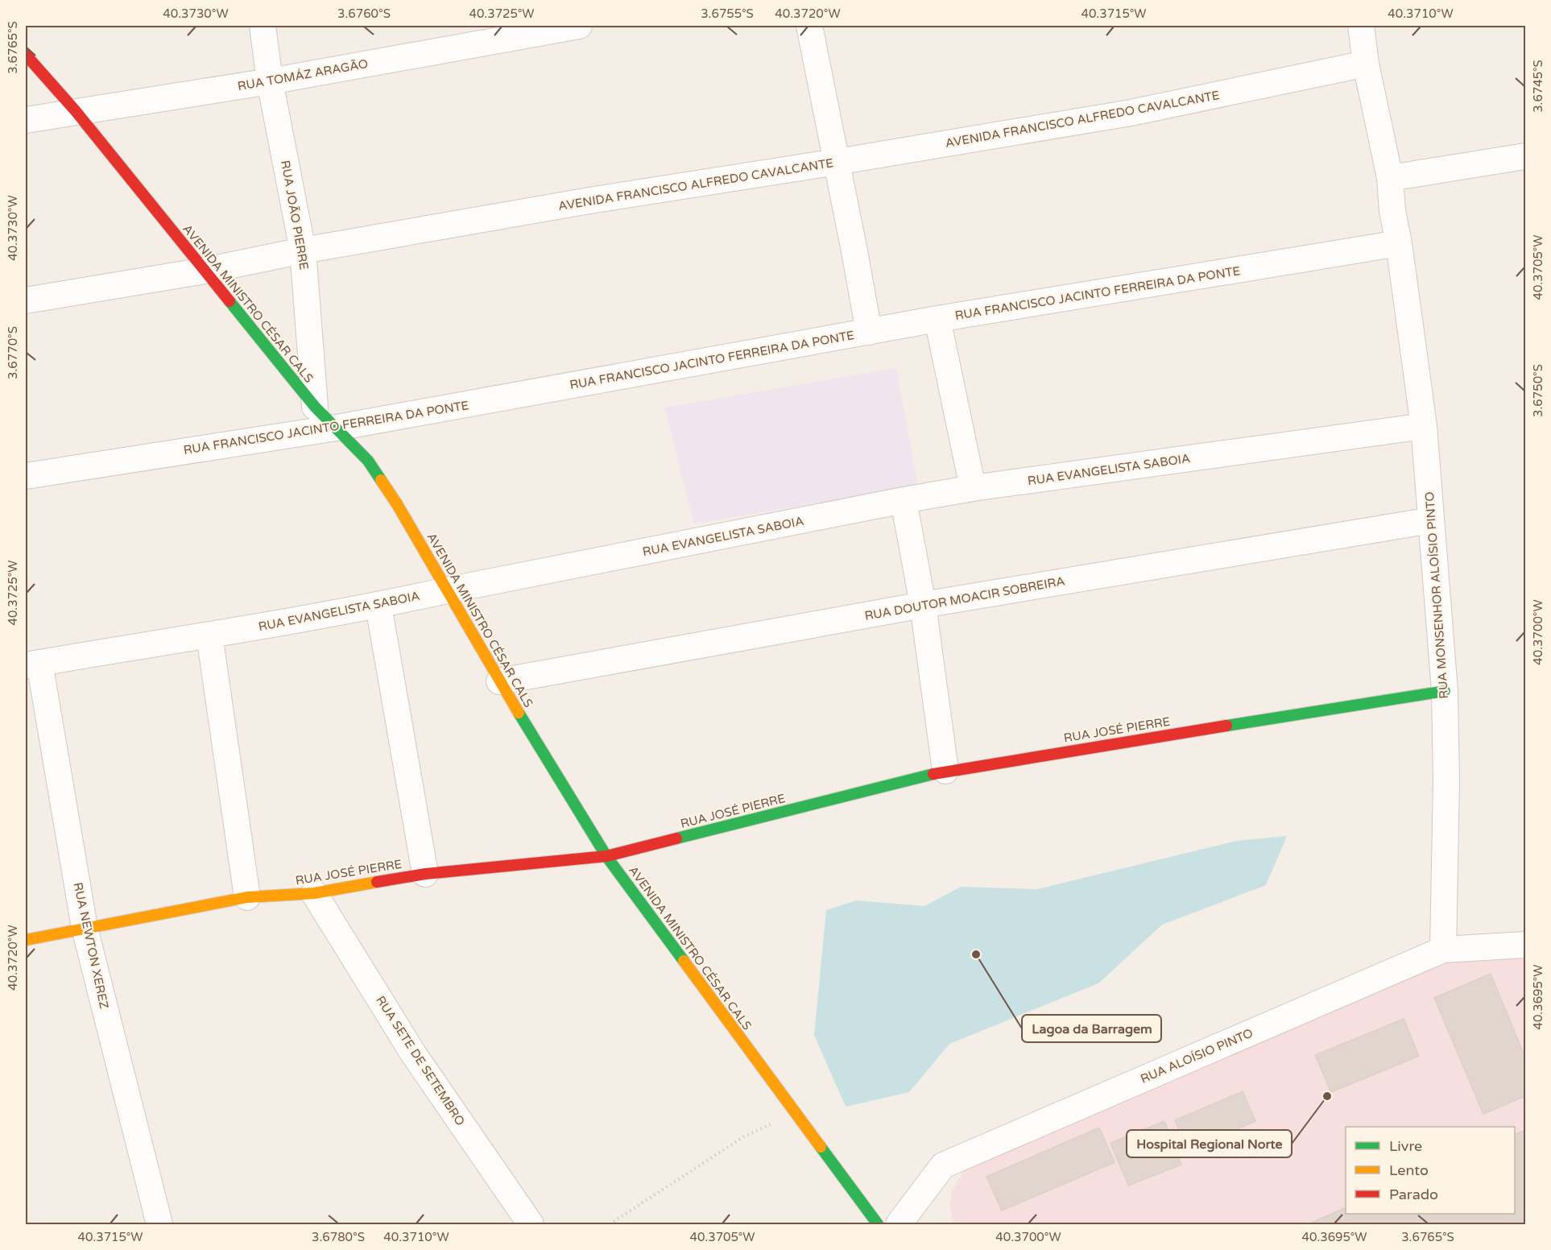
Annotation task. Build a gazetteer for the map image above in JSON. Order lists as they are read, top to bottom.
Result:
{
  "streets": {
    "main road": ["AVENIDA MINISTRO CÉSAR CALS", "RUA JOSÉ PIERRE"],
    "street": [
      "RUA TOMÁZ ARAGÃO",
      "AVENIDA FRANCISCO ALFREDO CAVALCANTE",
      "RUA JOÃO PIERRE",
      "RUA FRANCISCO JACINTO FERREIRA DA PONTE",
      "RUA EVANGELISTA SABOIA",
      "RUA MONSENHOR ALOÍSIO PINTO",
      "RUA DOUTOR MOACIR SOBREIRA",
      "RUA NEWTON XEREZ",
      "RUA ALOÍSIO PINTO",
      "RUA SETE DE SETEMBRO"
    ]
  },
  "crossings": [
    ["RUA TOMÁZ ARAGÃO", "RUA JOÃO PIERRE"],
    ["RUA TOMÁZ ARAGÃO", "AVENIDA MINISTRO CÉSAR CALS"],
    ["AVENIDA FRANCISCO ALFREDO CAVALCANTE", "RUA JOÃO PIERRE"],
    ["AVENIDA FRANCISCO ALFREDO CAVALCANTE", "AVENIDA MINISTRO CÉSAR CALS"],
    ["RUA JOÃO PIERRE", "AVENIDA MINISTRO CÉSAR CALS"],
    ["RUA FRANCISCO JACINTO FERREIRA DA PONTE", "AVENIDA MINISTRO CÉSAR CALS"],
    ["RUA FRANCISCO JACINTO FERREIRA DA PONTE", "RUA MONSENHOR ALOÍSIO PINTO"],
    ["AVENIDA MINISTRO CÉSAR CALS", "RUA EVANGELISTA SABOIA"],
    ["AVENIDA MINISTRO CÉSAR CALS", "RUA DOUTOR MOACIR SOBREIRA"],
    ["AVENIDA MINISTRO CÉSAR CALS", "RUA JOSÉ PIERRE"],
    ["RUA EVANGELISTA SABOIA", "RUA MONSENHOR ALOÍSIO PINTO"],
    ["RUA EVANGELISTA SABOIA", "RUA NEWTON XEREZ"],
    ["RUA MONSENHOR ALOÍSIO PINTO", "RUA DOUTOR MOACIR SOBREIRA"],
    ["RUA MONSENHOR ALOÍSIO PINTO", "RUA JOSÉ PIERRE"],
    ["RUA MONSENHOR ALOÍSIO PINTO", "RUA ALOÍSIO PINTO"],
    ["RUA JOSÉ PIERRE", "RUA NEWTON XEREZ"],
    ["RUA JOSÉ PIERRE", "RUA SETE DE SETEMBRO"]
  ],
  "places": ["Lagoa da Barragem", "Hospital Regional Norte"],
  "legend": ["Livre", "Lento", "Parado"],
  "coordinates": [
    "40.3730°W",
    "3.6760°S",
    "40.3725°W",
    "3.6755°S",
    "40.3720°W",
    "40.3715°W",
    "40.3710°W",
    "3.6765°S",
    "3.6745°S",
    "40.3705°W",
    "3.6770°S",
    "3.6750°S",
    "40.3700°W",
    "40.3695°W",
    "3.6780°S"
  ]
}
